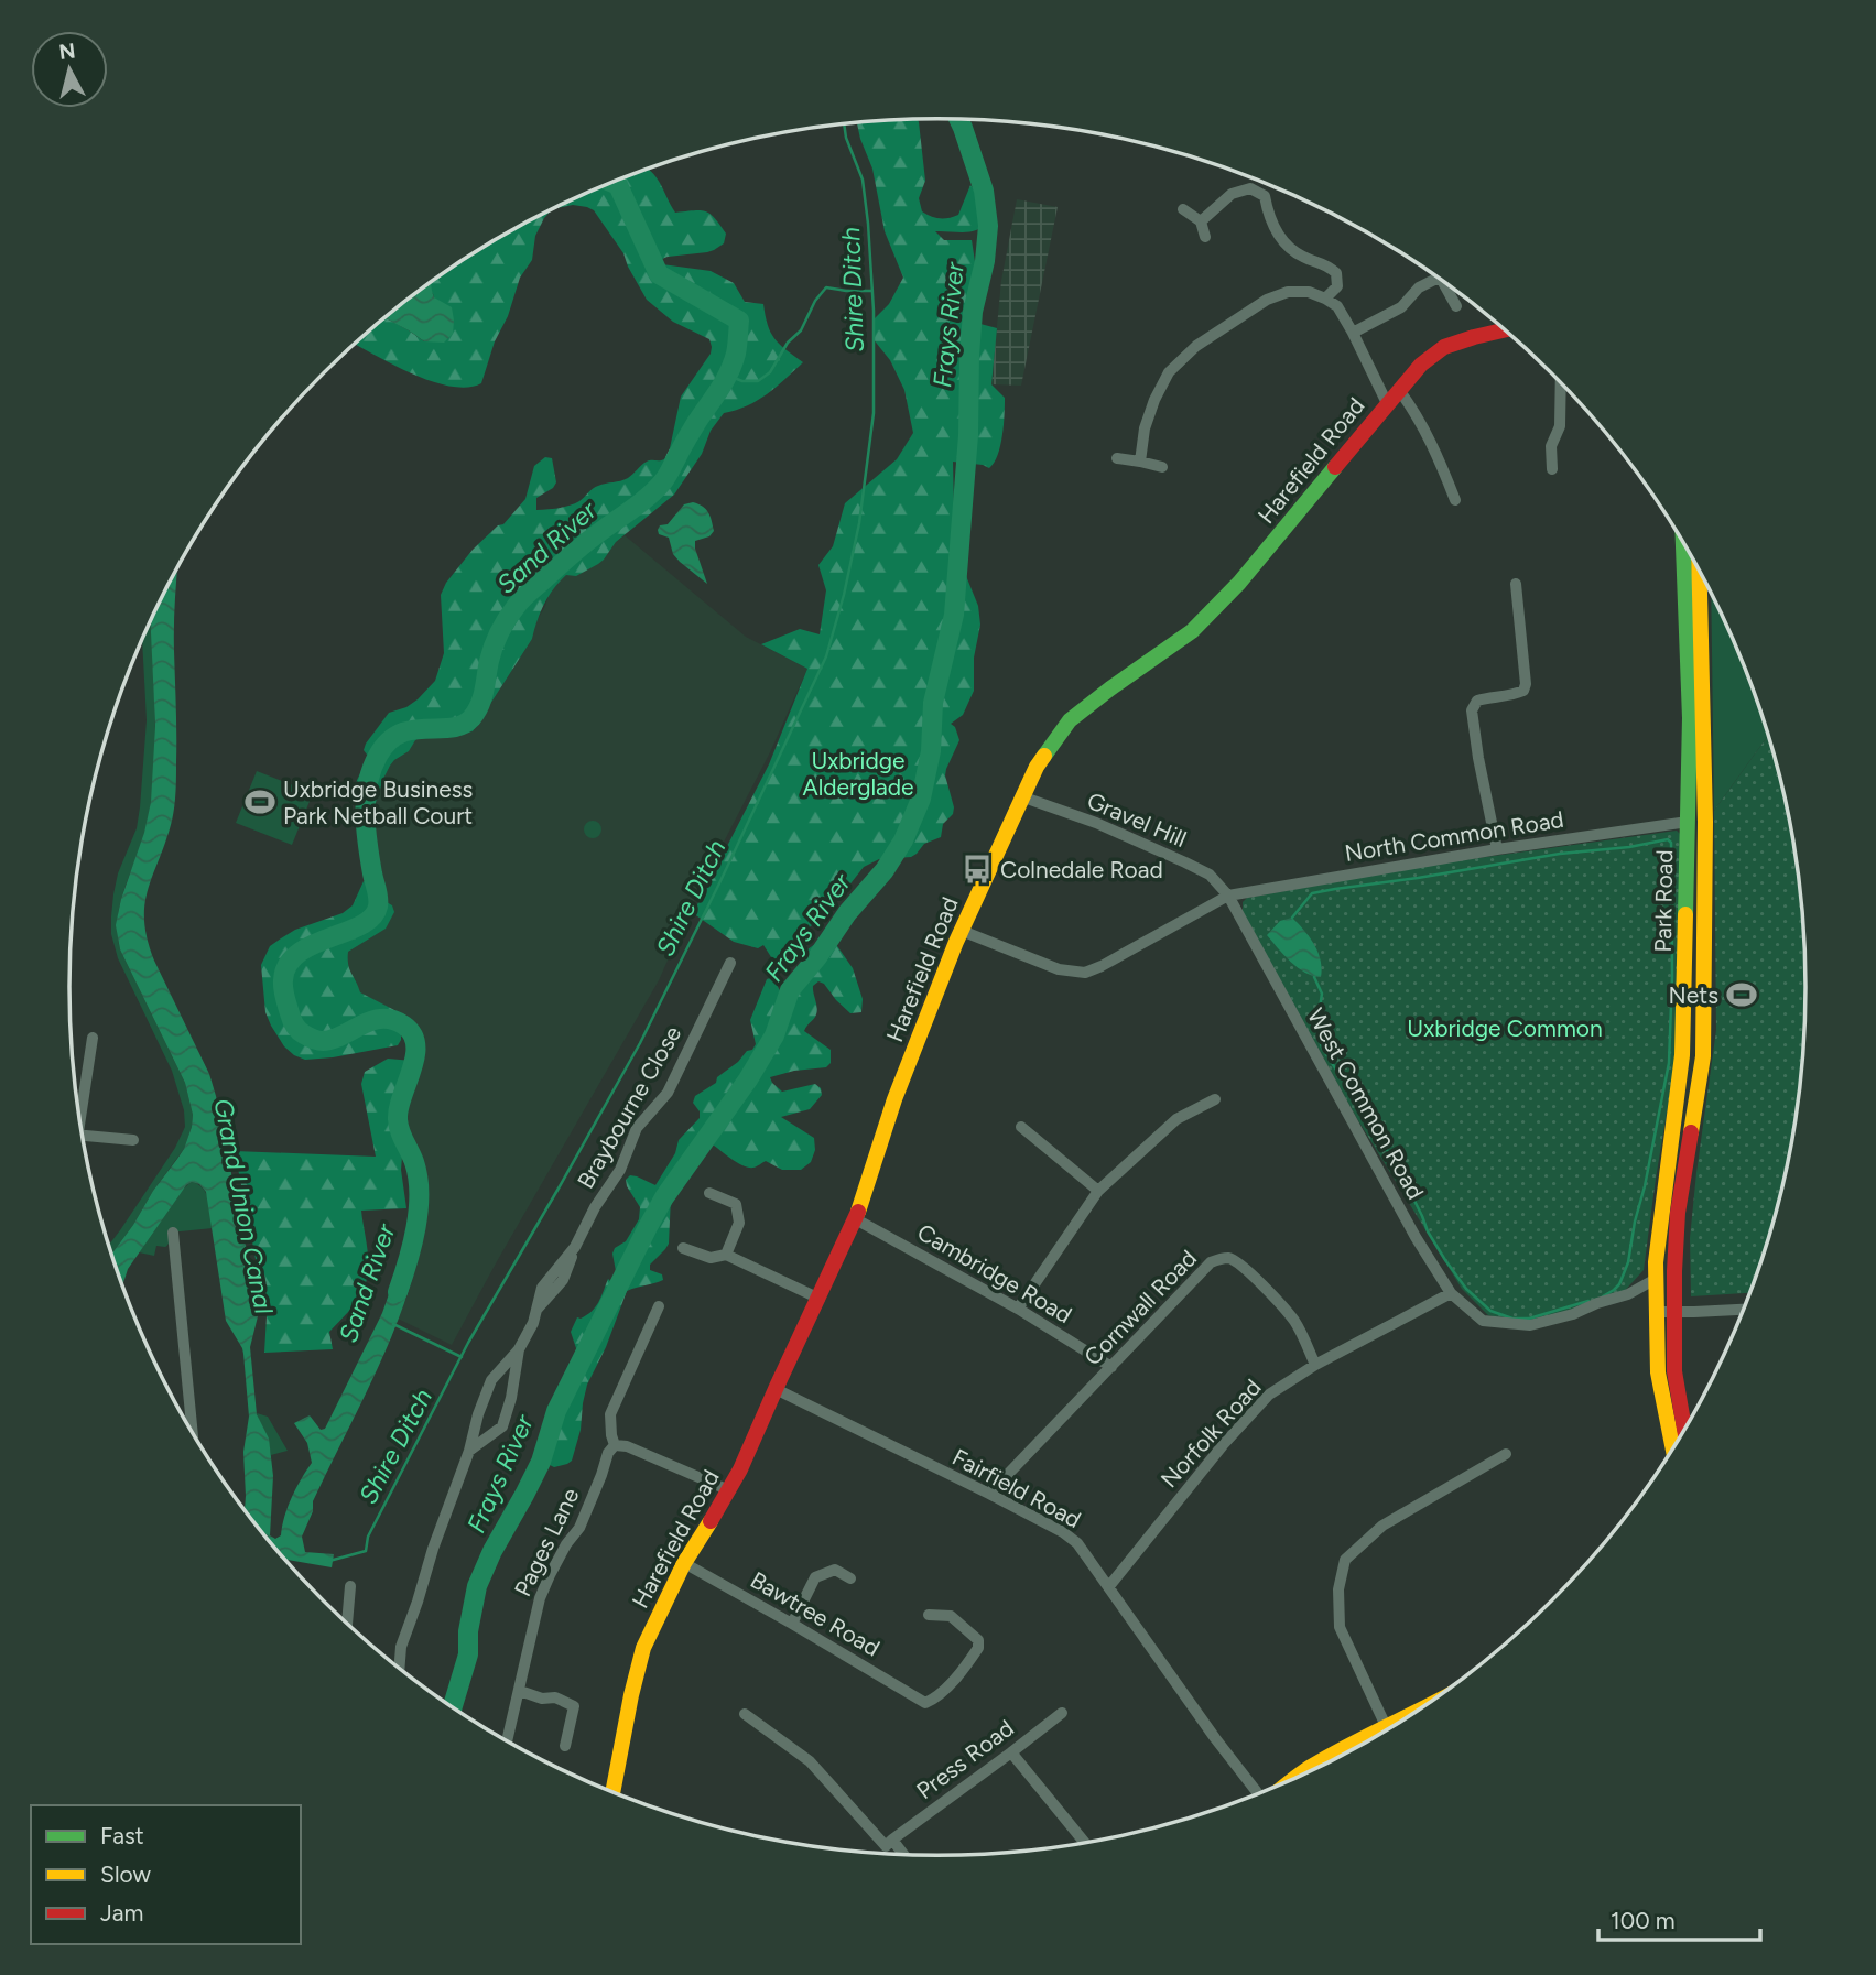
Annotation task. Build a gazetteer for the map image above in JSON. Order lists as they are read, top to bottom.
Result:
{
  "streets": {
    "main road": ["Harefield Road", "Park Road"],
    "street": [
      "Gravel Hill",
      "North Common Road",
      "West Common Road",
      "Braybourne Close",
      "Cambridge Road",
      "Cornwall Road",
      "Norfolk Road",
      "Fairfield Road",
      "Pages Lane",
      "Bawtree Road",
      "Press Road"
    ]
  },
  "crossings": [
    ["Harefield Road", "Gravel Hill"],
    ["Harefield Road", "Cambridge Road"],
    ["Harefield Road", "Fairfield Road"],
    ["Harefield Road", "Bawtree Road"],
    ["Gravel Hill", "North Common Road"],
    ["Gravel Hill", "West Common Road"],
    ["North Common Road", "Park Road"],
    ["North Common Road", "West Common Road"],
    ["West Common Road", "Norfolk Road"],
    ["Cambridge Road", "Cornwall Road"],
    ["Cornwall Road", "Norfolk Road"],
    ["Cornwall Road", "Fairfield Road"],
    ["Norfolk Road", "Fairfield Road"]
  ],
  "water": [
    "Shire Ditch",
    "Frays River",
    "Sand River",
    "Grand Union Canal"
  ],
  "parks": ["Uxbridge Alderglade", "Uxbridge Common"],
  "places": {
    "sports": ["Uxbridge Business Park Netball Court", "Nets"],
    "bus stop": ["Colnedale Road"]
  },
  "legend": ["Fast", "Slow", "Jam"],
  "scale_bar": "100 m",
  "north": "top"
}
